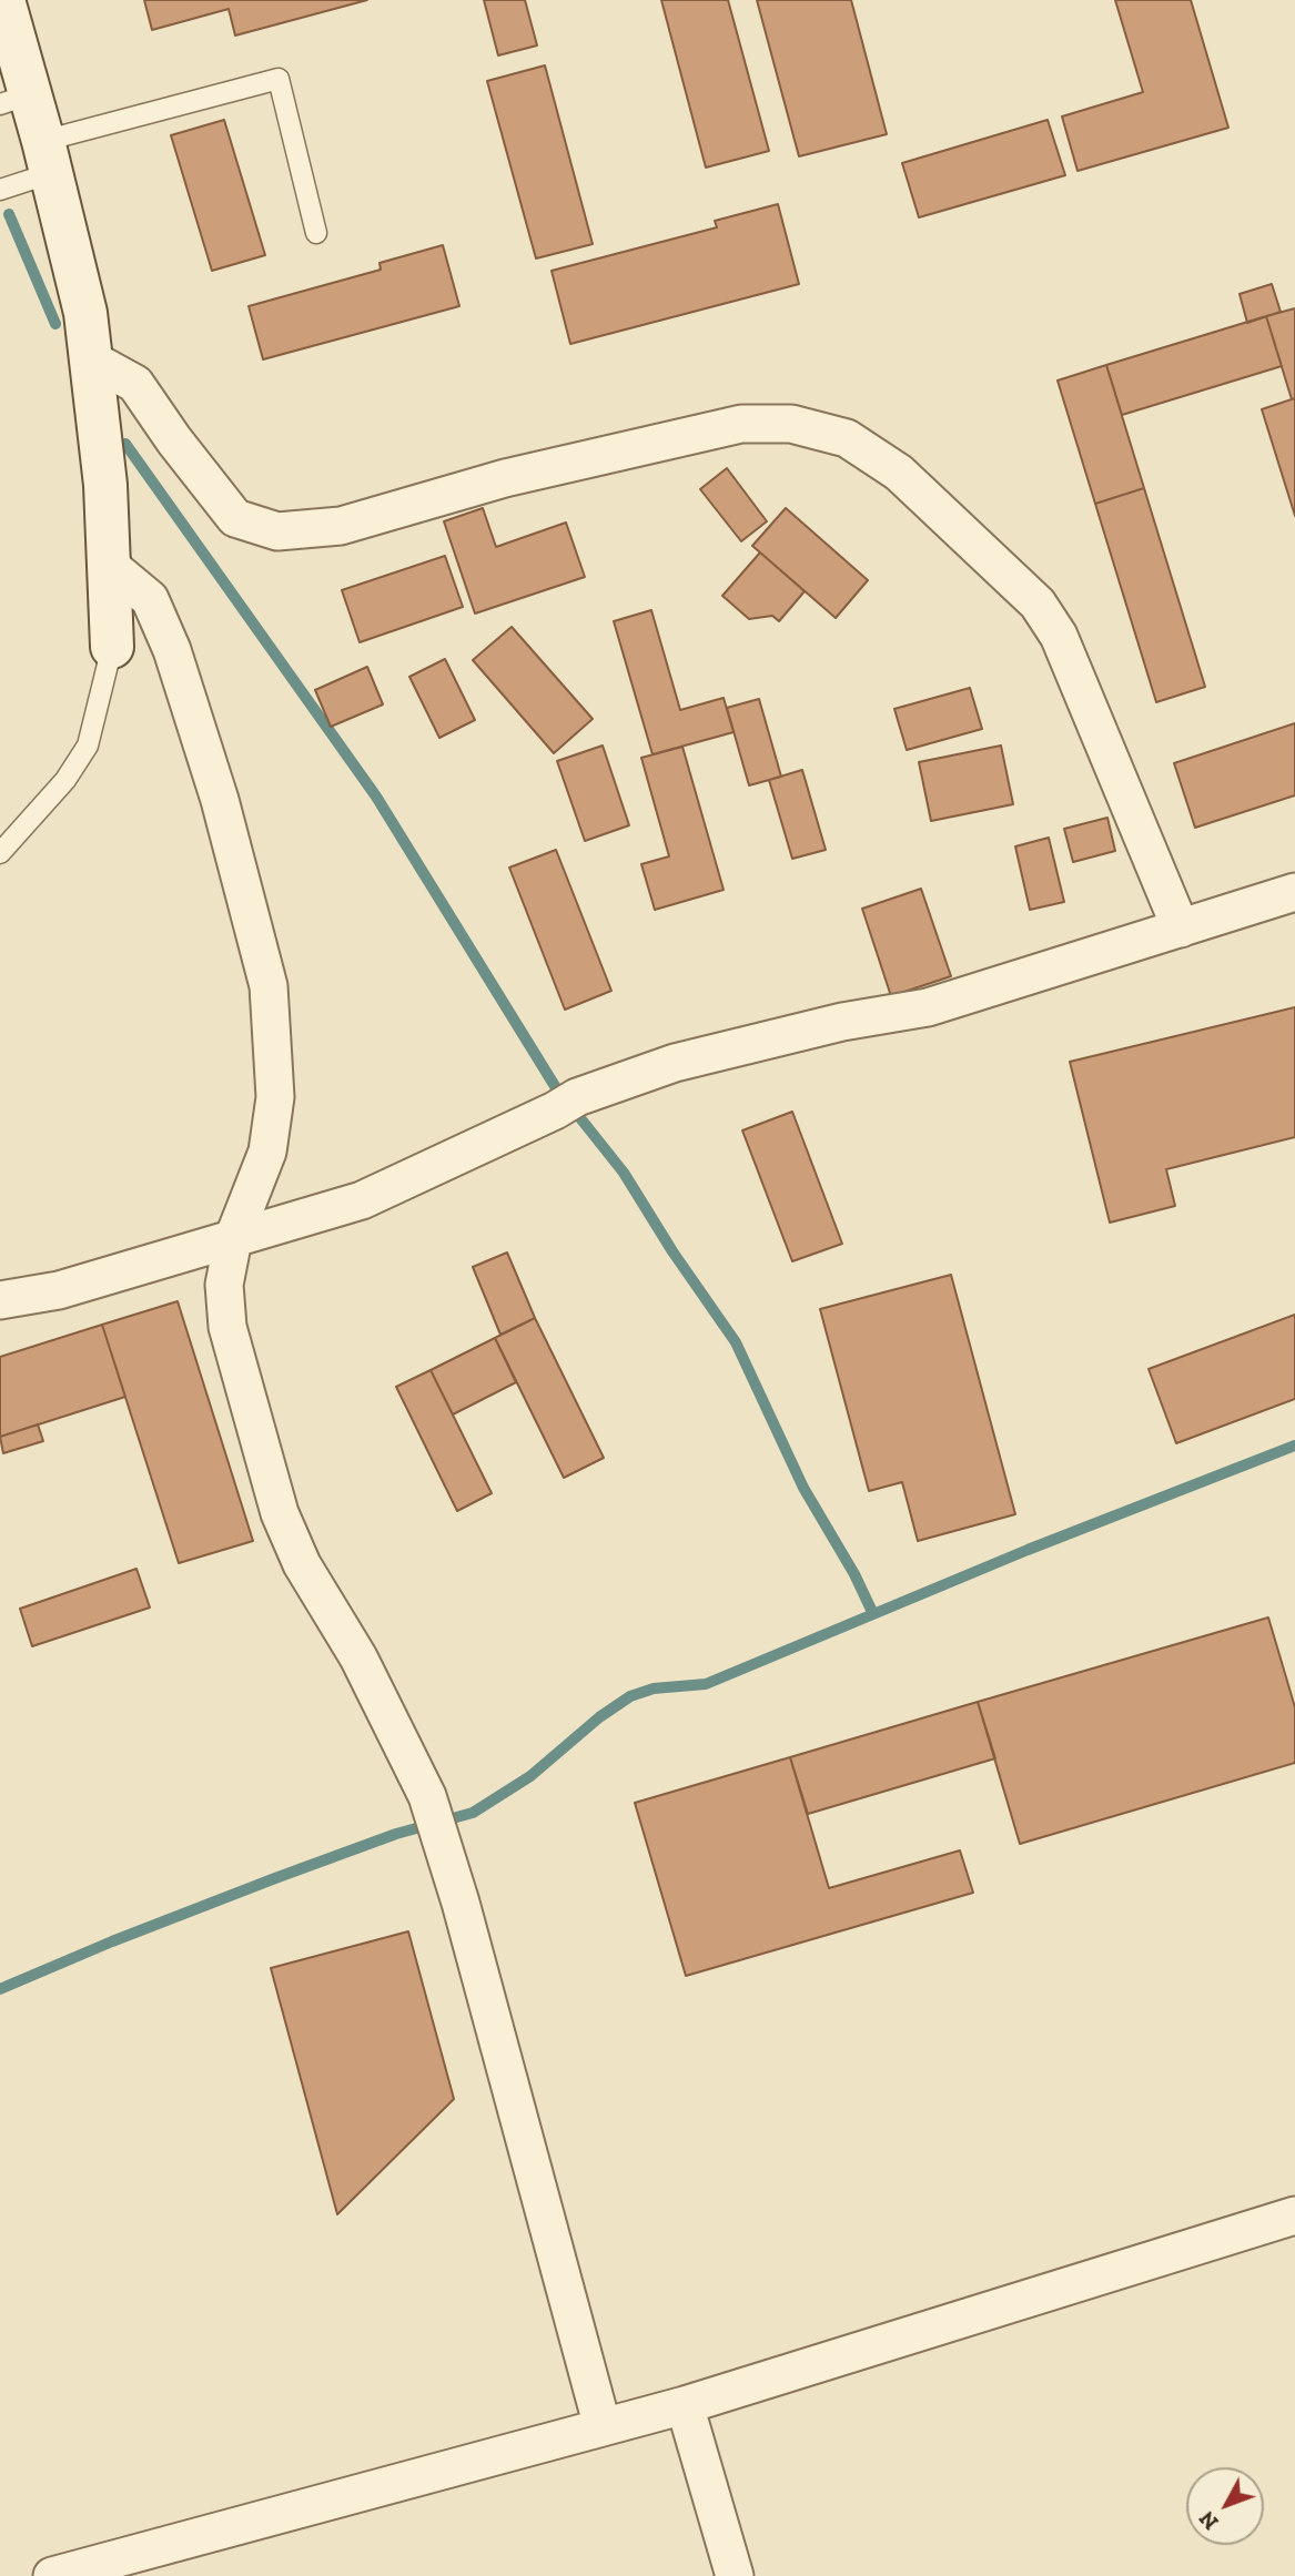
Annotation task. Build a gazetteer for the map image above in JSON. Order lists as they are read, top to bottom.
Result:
{
  "north": "bottom left"
}
